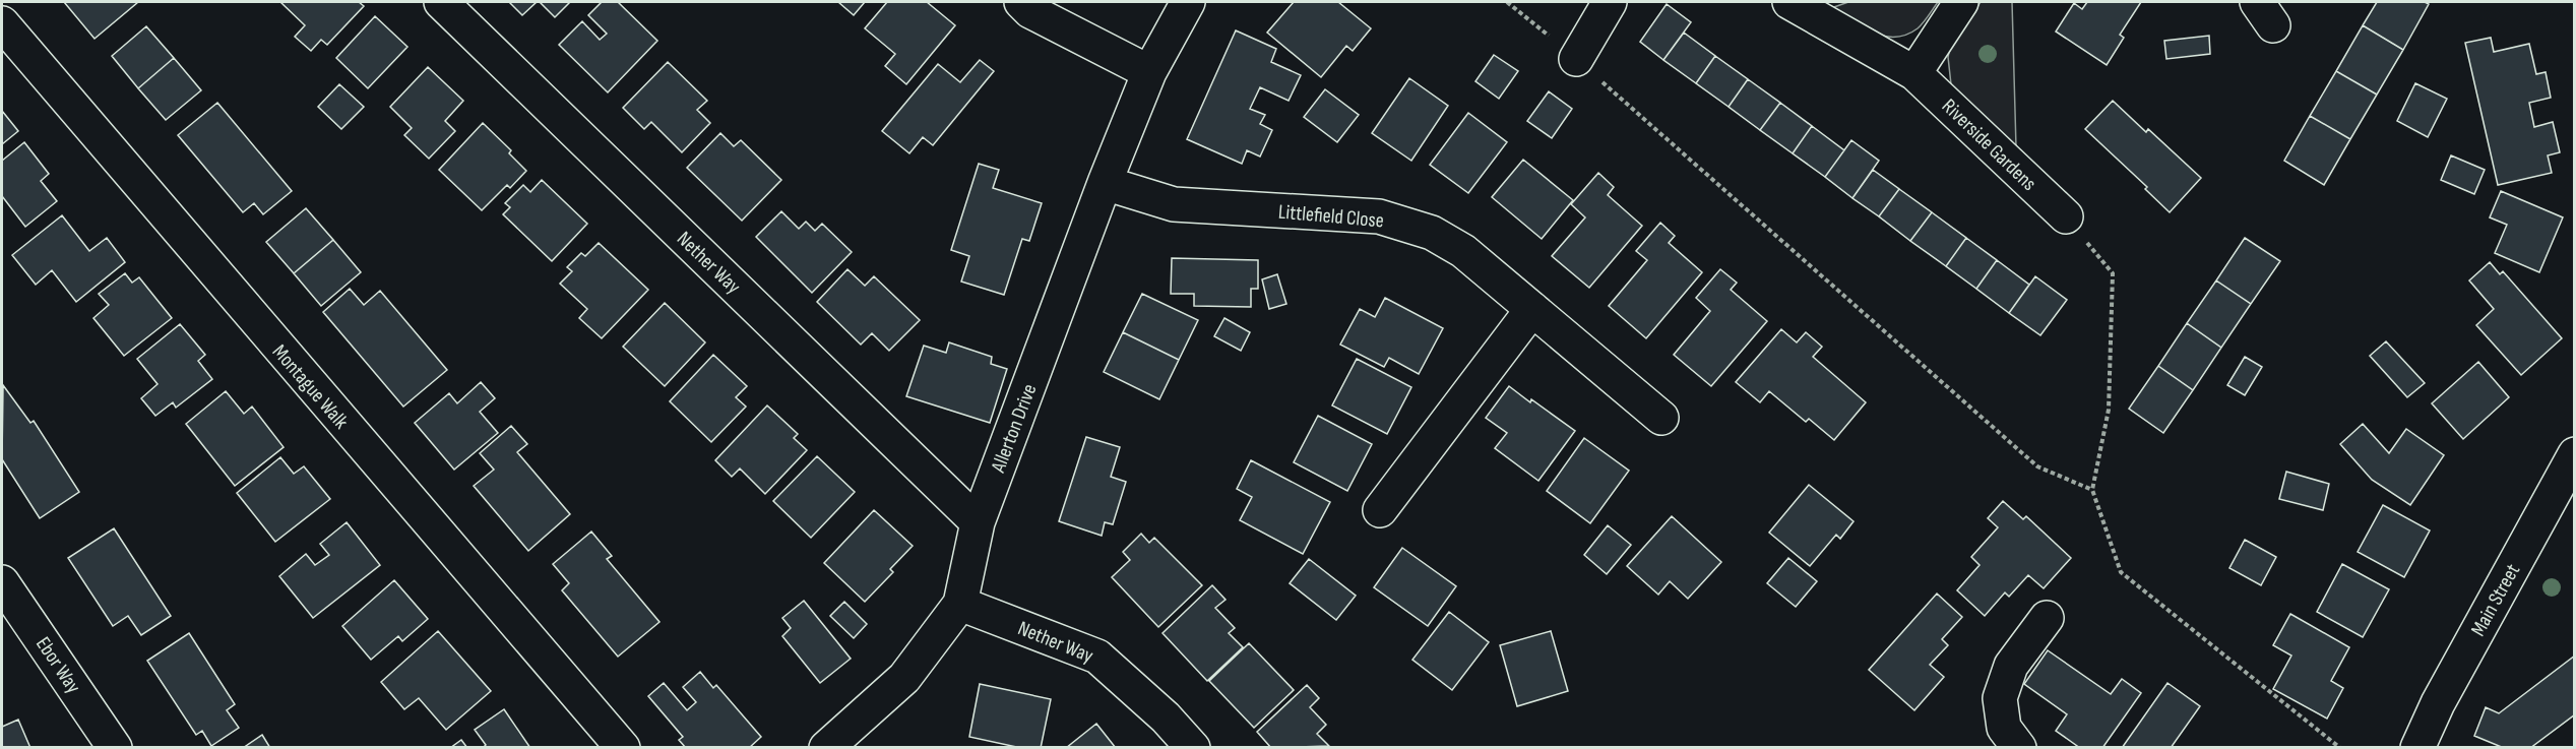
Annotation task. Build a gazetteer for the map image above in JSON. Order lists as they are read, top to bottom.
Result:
{
  "streets": {
    "street": [
      "Riverside Gardens",
      "Littlefield Close",
      "Nether Way",
      "Montague Walk",
      "Allerton Drive",
      "Main Street",
      "Ebor Way"
    ]
  },
  "crossings": [
    ["Littlefield Close", "Allerton Drive"],
    ["Nether Way", "Allerton Drive"]
  ]
}
